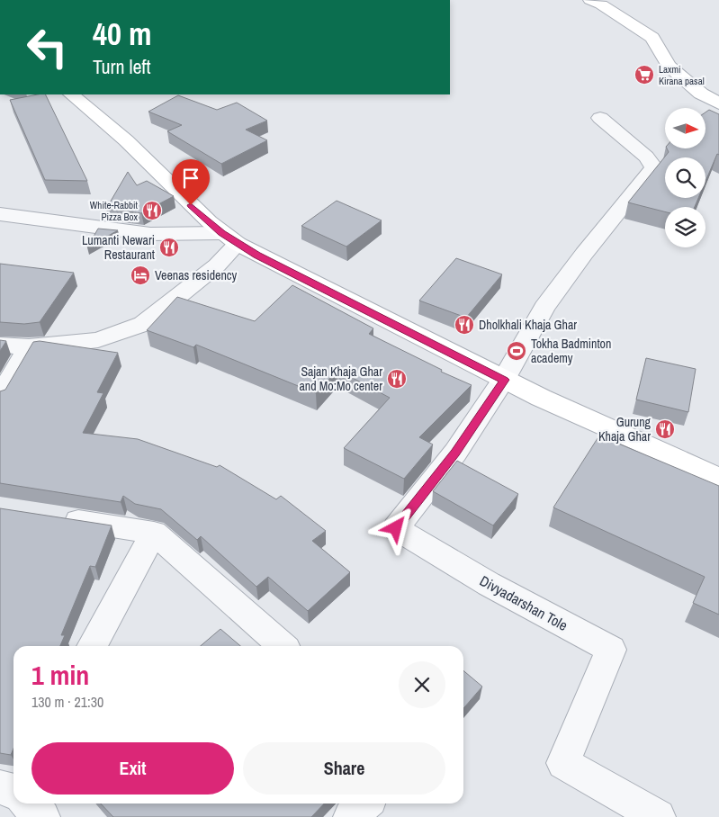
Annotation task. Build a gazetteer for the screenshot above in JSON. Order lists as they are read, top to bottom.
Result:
{
  "streets": {
    "street": ["Divyadarshan Tole"]
  },
  "places": {
    "supermarket": ["Laxmi Kirana pasal"],
    "restaurant": [
      "White-Rabbit Pizza Box",
      "Lumanti Newari Restaurant",
      "Dholkhali Khaja Ghar",
      "Sajan Khaja Ghar and Mo:Mo center",
      "Gurung Khaja Ghar"
    ],
    "hotel": ["Veenas residency"],
    "sports": ["Tokha Badminton academy"]
  },
  "north": "right",
  "page": {
    "turn": ["40 m", "Turn left"],
    "heading": ["1 min", "130 m · 21:30"],
    "buttons": ["Exit", "Share"]
  }
}
